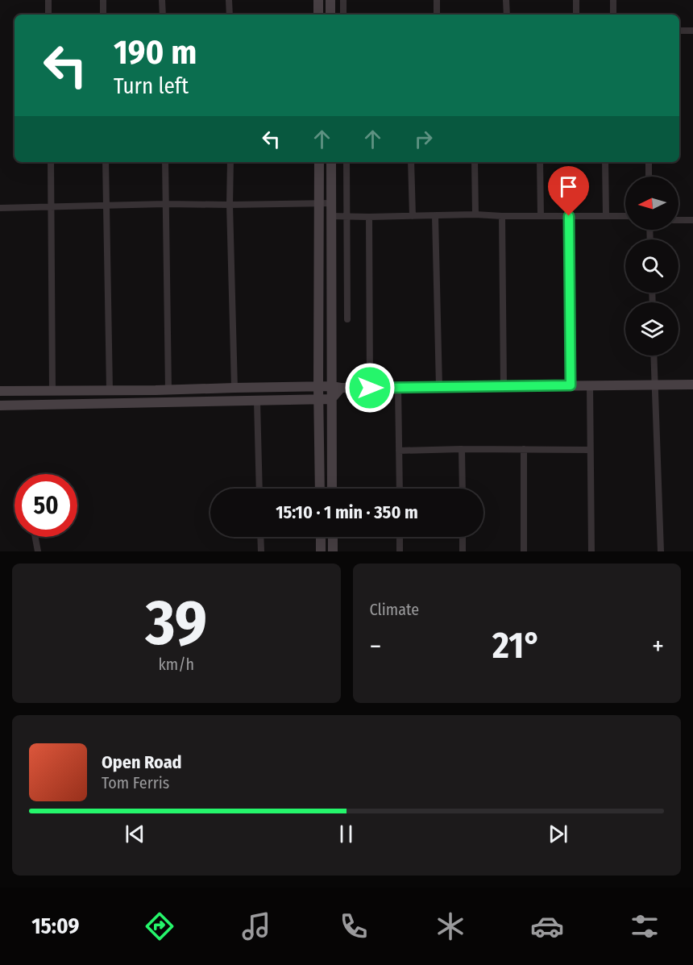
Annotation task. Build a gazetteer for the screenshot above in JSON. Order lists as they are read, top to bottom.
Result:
{
  "north": "left",
  "page": {
    "turn": ["190 m", "Turn left"],
    "limit": "50",
    "trip": "15:10 · 1 min · 350 m",
    "tile": [
      ["39", "km/h"],
      "Climate"
    ],
    "heat": ["−", "21°", "+"],
    "song": ["Open Road", "Tom Ferris"],
    "tabs": "15:09"
  }
}
